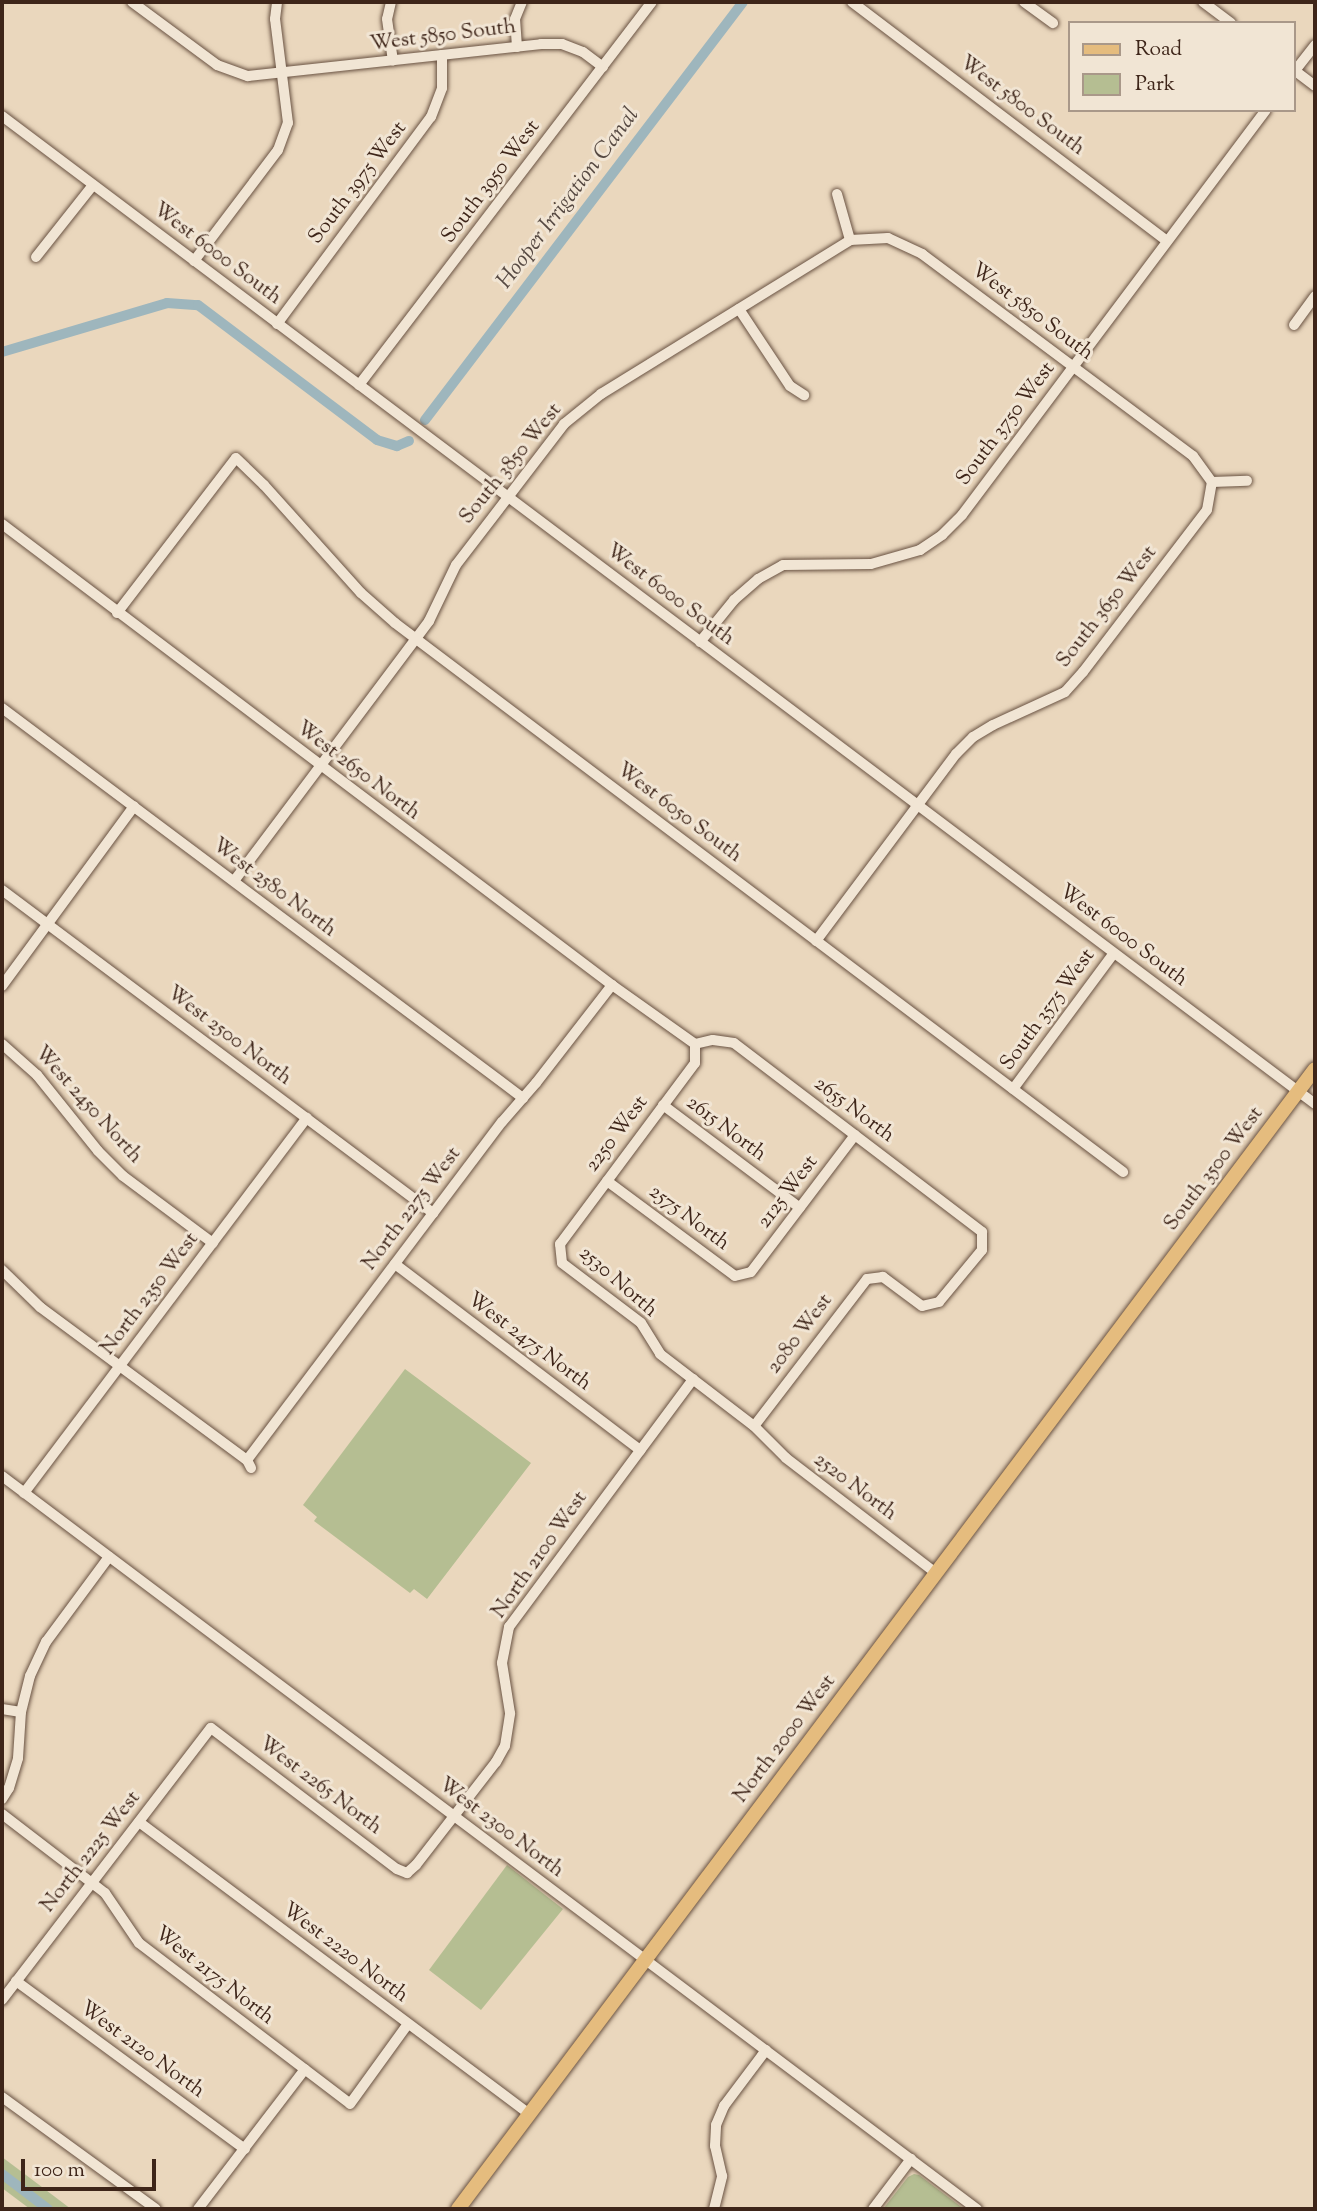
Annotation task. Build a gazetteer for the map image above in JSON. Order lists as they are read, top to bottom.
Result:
{
  "streets": {
    "main road": ["South 3500 West", "North 2000 West"],
    "street": [
      "West 5850 South",
      "West 5800 South",
      "South 3950 West",
      "South 3975 West",
      "West 6000 South",
      "South 3750 West",
      "South 3850 West",
      "South 3650 West",
      "West 2650 North",
      "West 6050 South",
      "West 2580 North",
      "South 3575 West",
      "West 2500 North",
      "West 2450 North",
      "2655 North",
      "2615 North",
      "2250 West",
      "2125 West",
      "North 2275 West",
      "2575 North",
      "2530 North",
      "North 2350 West",
      "2080 West",
      "West 2475 North",
      "2520 North",
      "North 2100 West",
      "West 2265 North",
      "West 2300 North",
      "North 2225 West",
      "West 2220 North",
      "West 2175 North",
      "West 2120 North"
    ]
  },
  "crossings": [
    ["West 5850 South", "South 3950 West"],
    ["West 5850 South", "South 3975 West"],
    ["West 5850 South", "South 3750 West"],
    ["West 5850 South", "South 3850 West"],
    ["West 5850 South", "South 3650 West"],
    ["West 5800 South", "South 3750 West"],
    ["South 3950 West", "West 6000 South"],
    ["South 3975 West", "West 6000 South"],
    ["West 6000 South", "South 3750 West"],
    ["West 6000 South", "South 3850 West"],
    ["West 6000 South", "South 3650 West"],
    ["West 6000 South", "South 3575 West"],
    ["West 6000 South", "South 3500 West"],
    ["South 3850 West", "West 2650 North"],
    ["South 3850 West", "West 6050 South"],
    ["South 3850 West", "West 2580 North"],
    ["South 3650 West", "West 6050 South"],
    ["West 2650 North", "West 6050 South"],
    ["West 2650 North", "2655 North"],
    ["West 2650 North", "2250 West"],
    ["West 2650 North", "North 2275 West"],
    ["West 6050 South", "South 3575 West"],
    ["West 2580 North", "North 2275 West"],
    ["West 2500 North", "North 2275 West"],
    ["West 2500 North", "North 2350 West"],
    ["West 2450 North", "North 2350 West"],
    ["2655 North", "2250 West"],
    ["2655 North", "2125 West"],
    ["2655 North", "2080 West"],
    ["2615 North", "2250 West"],
    ["2615 North", "2125 West"],
    ["2250 West", "2575 North"],
    ["2250 West", "2530 North"],
    ["South 3500 West", "North 2000 West"],
    ["2125 West", "2575 North"],
    ["North 2275 West", "North 2350 West"],
    ["North 2275 West", "West 2475 North"],
    ["2530 North", "2080 West"],
    ["2530 North", "2520 North"],
    ["2530 North", "North 2100 West"],
    ["North 2350 West", "West 2300 North"],
    ["2080 West", "2520 North"],
    ["West 2475 North", "North 2100 West"],
    ["2520 North", "North 2000 West"],
    ["North 2100 West", "West 2265 North"],
    ["North 2100 West", "West 2300 North"],
    ["North 2000 West", "West 2300 North"],
    ["North 2000 West", "West 2220 North"],
    ["West 2265 North", "North 2225 West"],
    ["North 2225 West", "West 2220 North"],
    ["North 2225 West", "West 2175 North"],
    ["North 2225 West", "West 2120 North"],
    ["West 2220 North", "West 2175 North"]
  ],
  "water": ["Hooper Irrigation Canal"],
  "legend": ["Road", "Park"],
  "scale_bar": "100 m"
}
